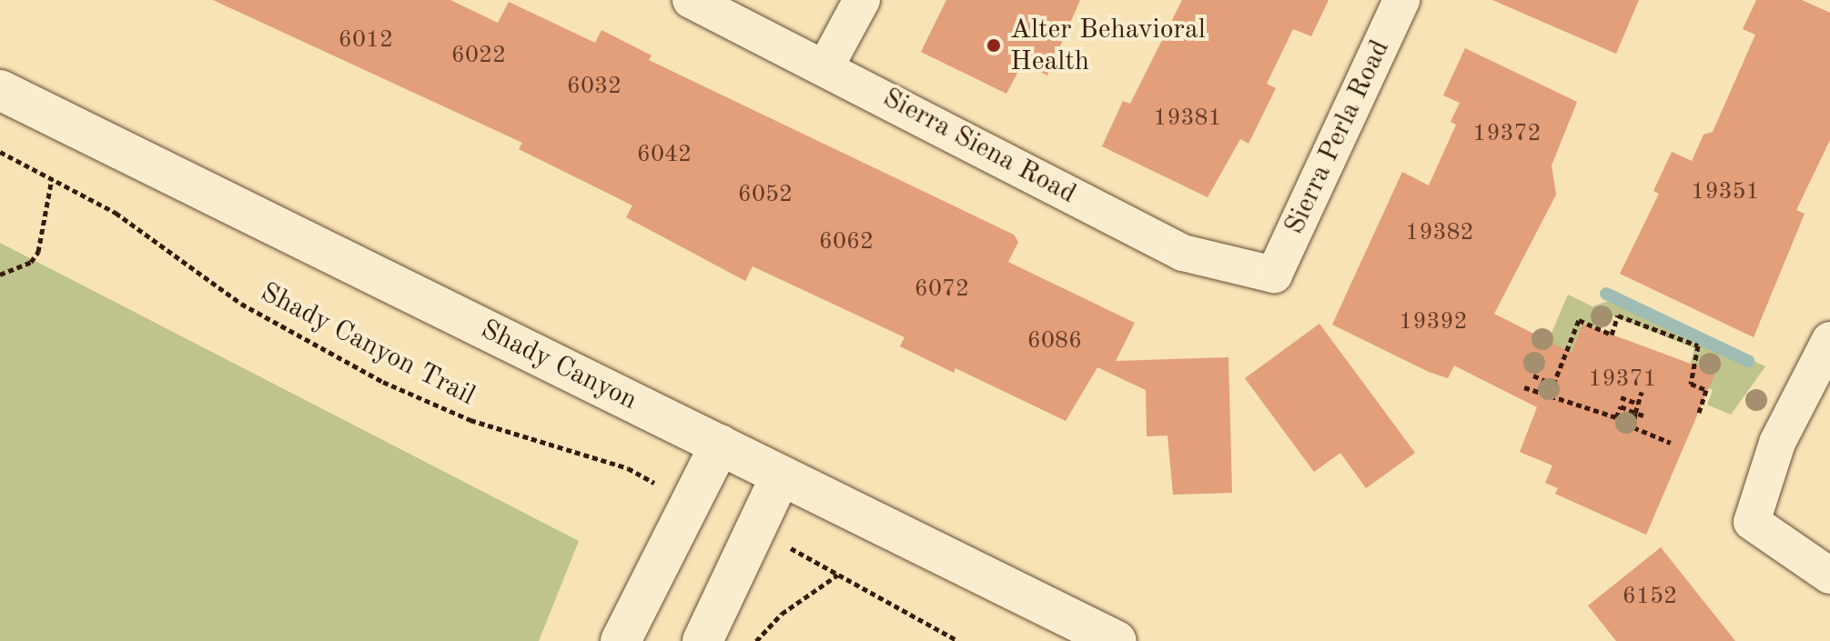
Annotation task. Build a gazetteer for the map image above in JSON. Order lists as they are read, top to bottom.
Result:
{
  "streets": {
    "main road": ["Shady Canyon"],
    "street": ["Sierra Perla Road", "Sierra Siena Road"],
    "path": ["Shady Canyon Trail"]
  },
  "crossings": [
    ["Sierra Perla Road", "Sierra Siena Road"]
  ],
  "places": ["Alter Behavioral Health"],
  "house_numbers": [
    "6012",
    "6022",
    "6032",
    "19381",
    "19372",
    "6042",
    "19351",
    "6052",
    "19382",
    "6062",
    "6072",
    "19392",
    "6086",
    "19371",
    "6152"
  ]
}
